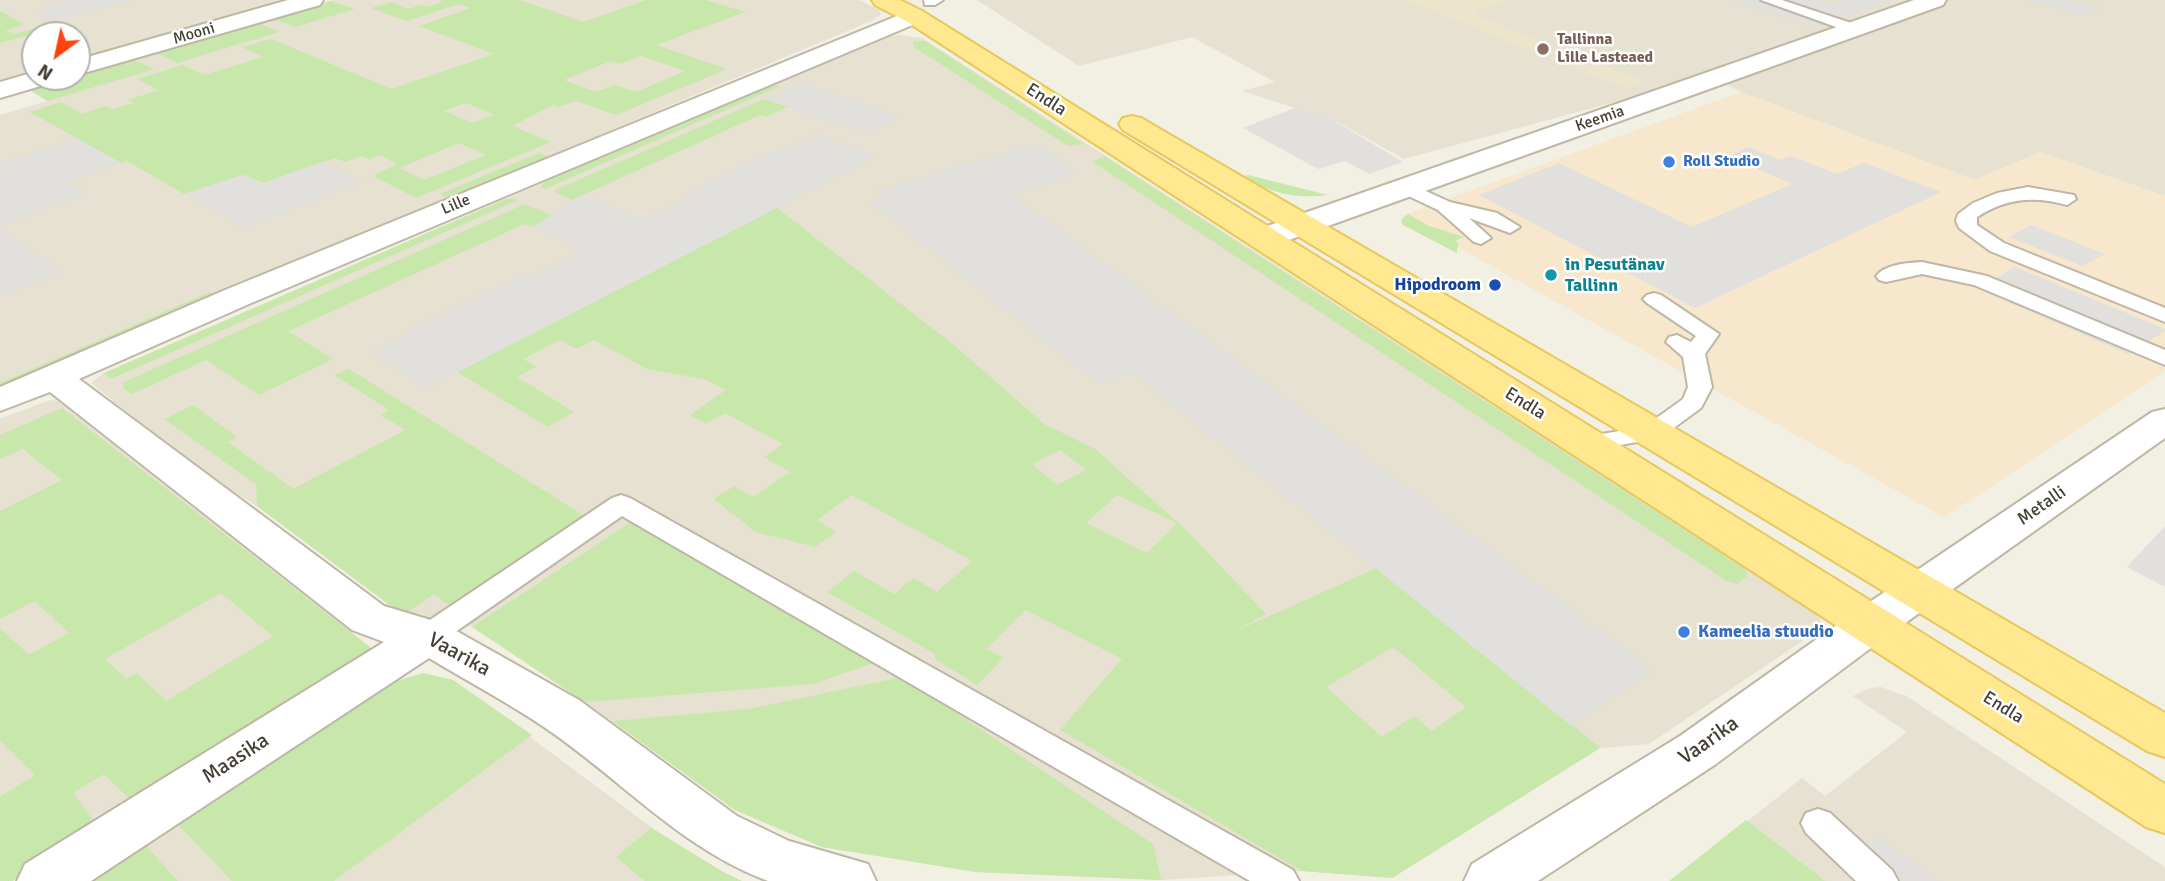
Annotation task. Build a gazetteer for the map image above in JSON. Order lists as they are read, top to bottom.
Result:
{
  "streets": {
    "main road": ["Endla"],
    "street": [
      "Mooni",
      "Keemia",
      "Lille",
      "Metalli",
      "Vaarika",
      "Maasika"
    ]
  },
  "crossings": [
    ["Endla", "Keemia"],
    ["Endla", "Lille"],
    ["Endla", "Vaarika"],
    ["Lille", "Vaarika"],
    ["Metalli", "Vaarika"],
    ["Vaarika", "Maasika"]
  ],
  "places": [
    "Tallinna Lille Lasteaed",
    "Roll Studio",
    "in Pesutänav Tallinn",
    "Hipodroom",
    "Kameelia stuudio"
  ],
  "north": "bottom left"
}
